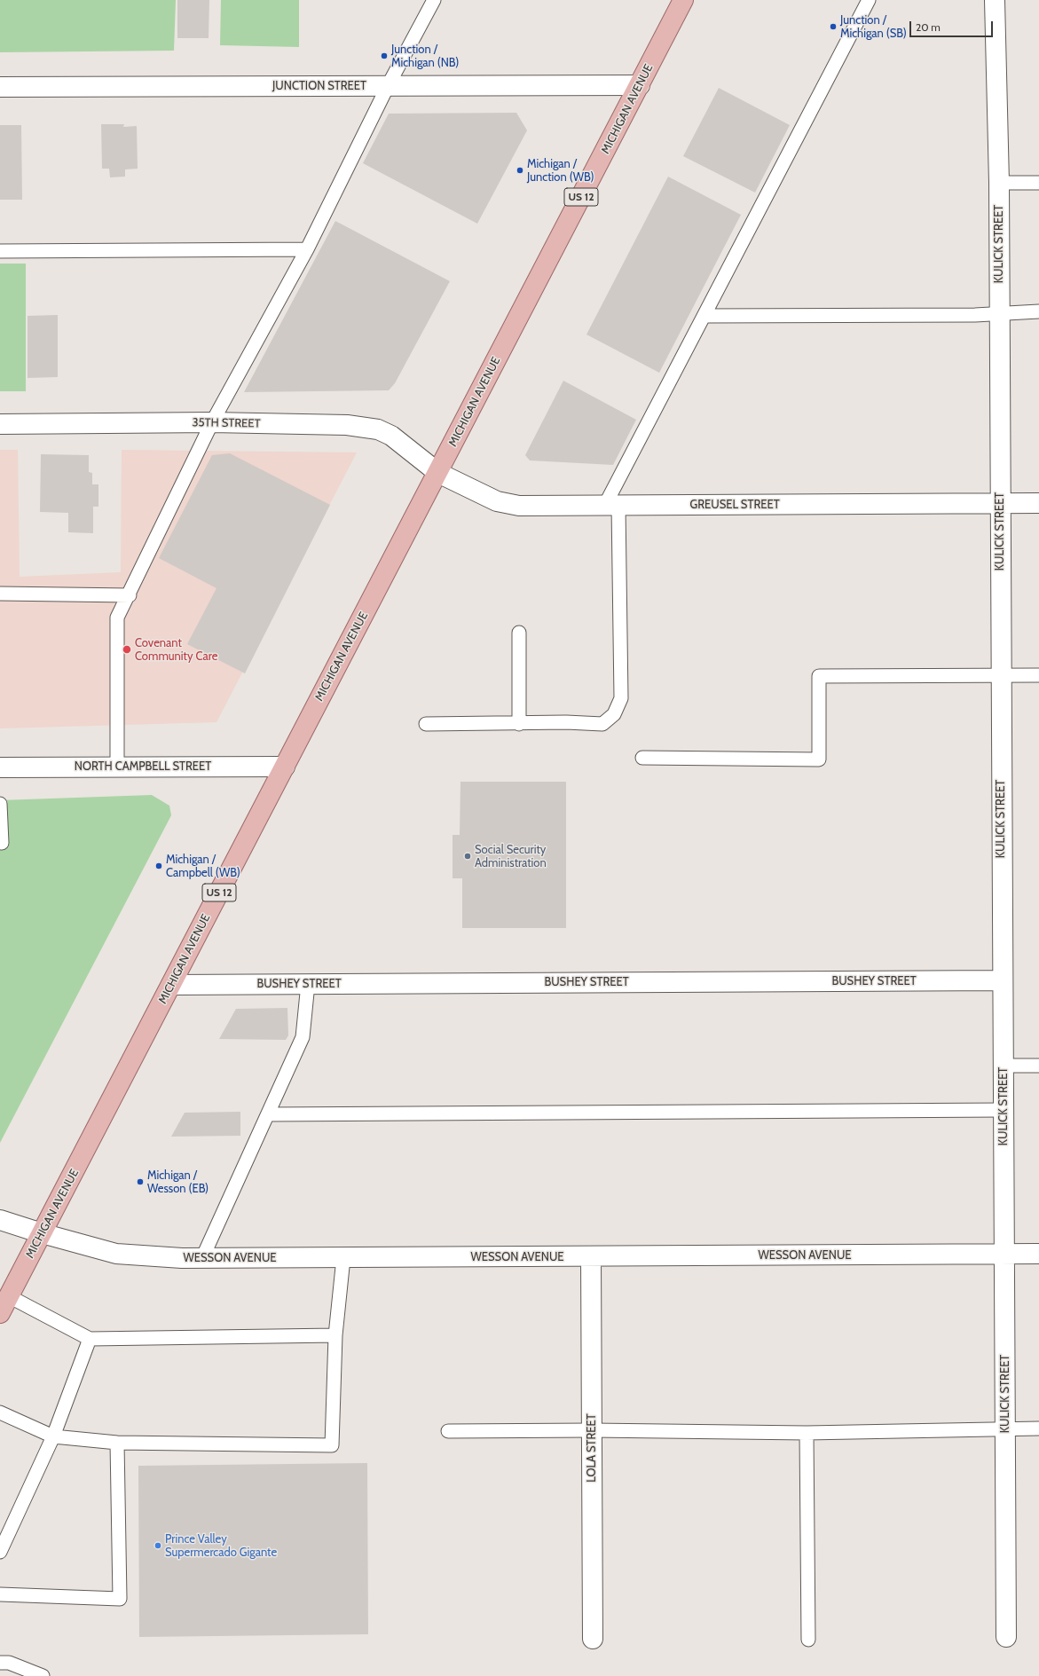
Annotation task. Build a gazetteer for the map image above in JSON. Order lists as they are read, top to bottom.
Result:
{
  "streets": {
    "main road": ["MICHIGAN AVENUE", "US 12"],
    "street": [
      "JUNCTION STREET",
      "KULICK STREET",
      "35TH STREET",
      "GREUSEL STREET",
      "NORTH CAMPBELL STREET",
      "BUSHEY STREET",
      "WESSON AVENUE",
      "LOLA STREET"
    ]
  },
  "crossings": [
    ["JUNCTION STREET", "MICHIGAN AVENUE"],
    ["MICHIGAN AVENUE", "35TH STREET"],
    ["MICHIGAN AVENUE", "GREUSEL STREET"],
    ["MICHIGAN AVENUE", "NORTH CAMPBELL STREET"],
    ["MICHIGAN AVENUE", "BUSHEY STREET"],
    ["MICHIGAN AVENUE", "WESSON AVENUE"],
    ["KULICK STREET", "GREUSEL STREET"],
    ["KULICK STREET", "BUSHEY STREET"],
    ["KULICK STREET", "WESSON AVENUE"],
    ["35TH STREET", "GREUSEL STREET"],
    ["WESSON AVENUE", "LOLA STREET"]
  ],
  "places": [
    "Junction / Michigan (SB)",
    "Junction / Michigan (NB)",
    "Michigan / Junction (WB)",
    "Covenant Community Care",
    "Social Security Administration",
    "Michigan / Campbell (WB)",
    "Michigan / Wesson (EB)",
    "Prince Valley Supermercado Gigante"
  ],
  "scale_bar": "20 m"
}
